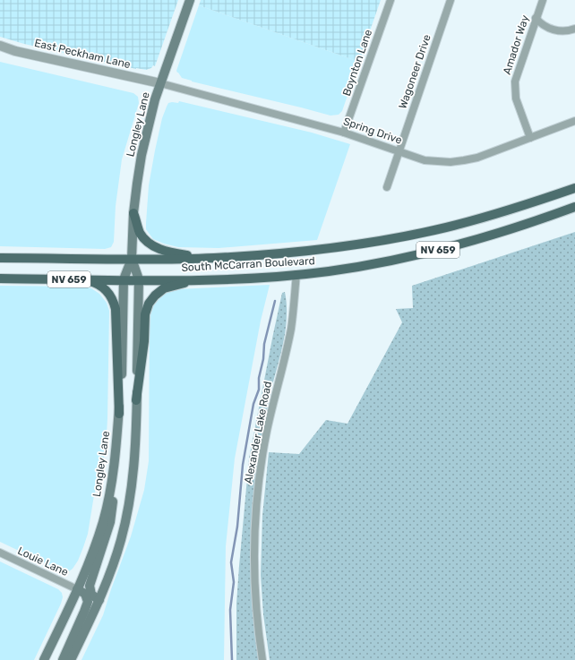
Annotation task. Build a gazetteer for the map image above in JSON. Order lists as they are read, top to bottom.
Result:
{
  "streets": {
    "main road": ["Longley Lane", "NV 659", "South McCarran Boulevard"],
    "street": [
      "Amador Way",
      "East Peckham Lane",
      "Boynton Lane",
      "Wagoneer Drive",
      "Spring Drive",
      "Alexander Lake Road",
      "Louie Lane"
    ]
  },
  "crossings": [
    ["Amador Way", "Spring Drive"],
    ["East Peckham Lane", "Longley Lane"],
    ["East Peckham Lane", "Spring Drive"],
    ["Boynton Lane", "Spring Drive"],
    ["Wagoneer Drive", "Spring Drive"],
    ["Longley Lane", "Spring Drive"],
    ["Longley Lane", "South McCarran Boulevard"],
    ["Longley Lane", "Louie Lane"],
    ["South McCarran Boulevard", "Alexander Lake Road"]
  ]
}
